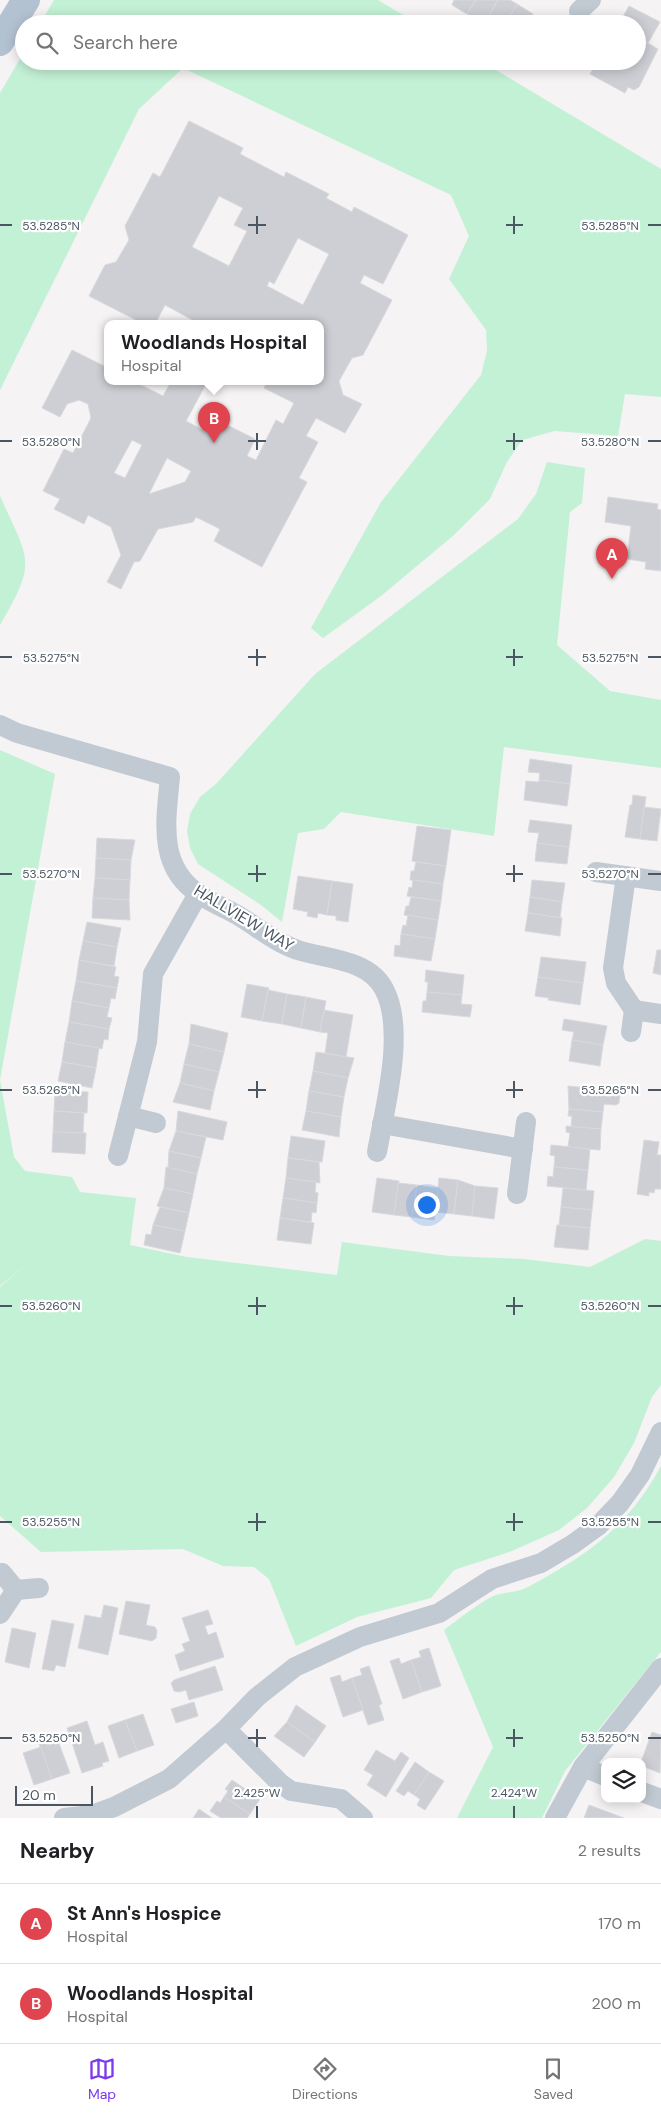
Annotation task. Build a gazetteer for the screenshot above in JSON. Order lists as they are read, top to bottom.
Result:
{
  "streets": {
    "street": ["HALLVIEW WAY"]
  },
  "scale_bar": "20 m",
  "page": {
    "search": "Search here",
    "popup": ["Woodlands Hospital", "Hospital"],
    "pins": ["B", "A"],
    "scale": "20 m",
    "heading": ["Nearby", "2 results"],
    "list": [
      {
        "mark": "A",
        "name": "St Ann's Hospice",
        "note": "Hospital",
        "value": "170 m"
      },
      {
        "mark": "B",
        "name": "Woodlands Hospital",
        "note": "Hospital",
        "value": "200 m"
      }
    ],
    "nav": ["Map", "Directions", "Saved"]
  },
  "coordinates": [
    "53.5285°N",
    "53.5280°N",
    "53.5275°N",
    "53.5270°N",
    "53.5265°N",
    "53.5260°N",
    "53.5255°N",
    "53.5250°N",
    "2.425°W",
    "2.424°W"
  ]
}
